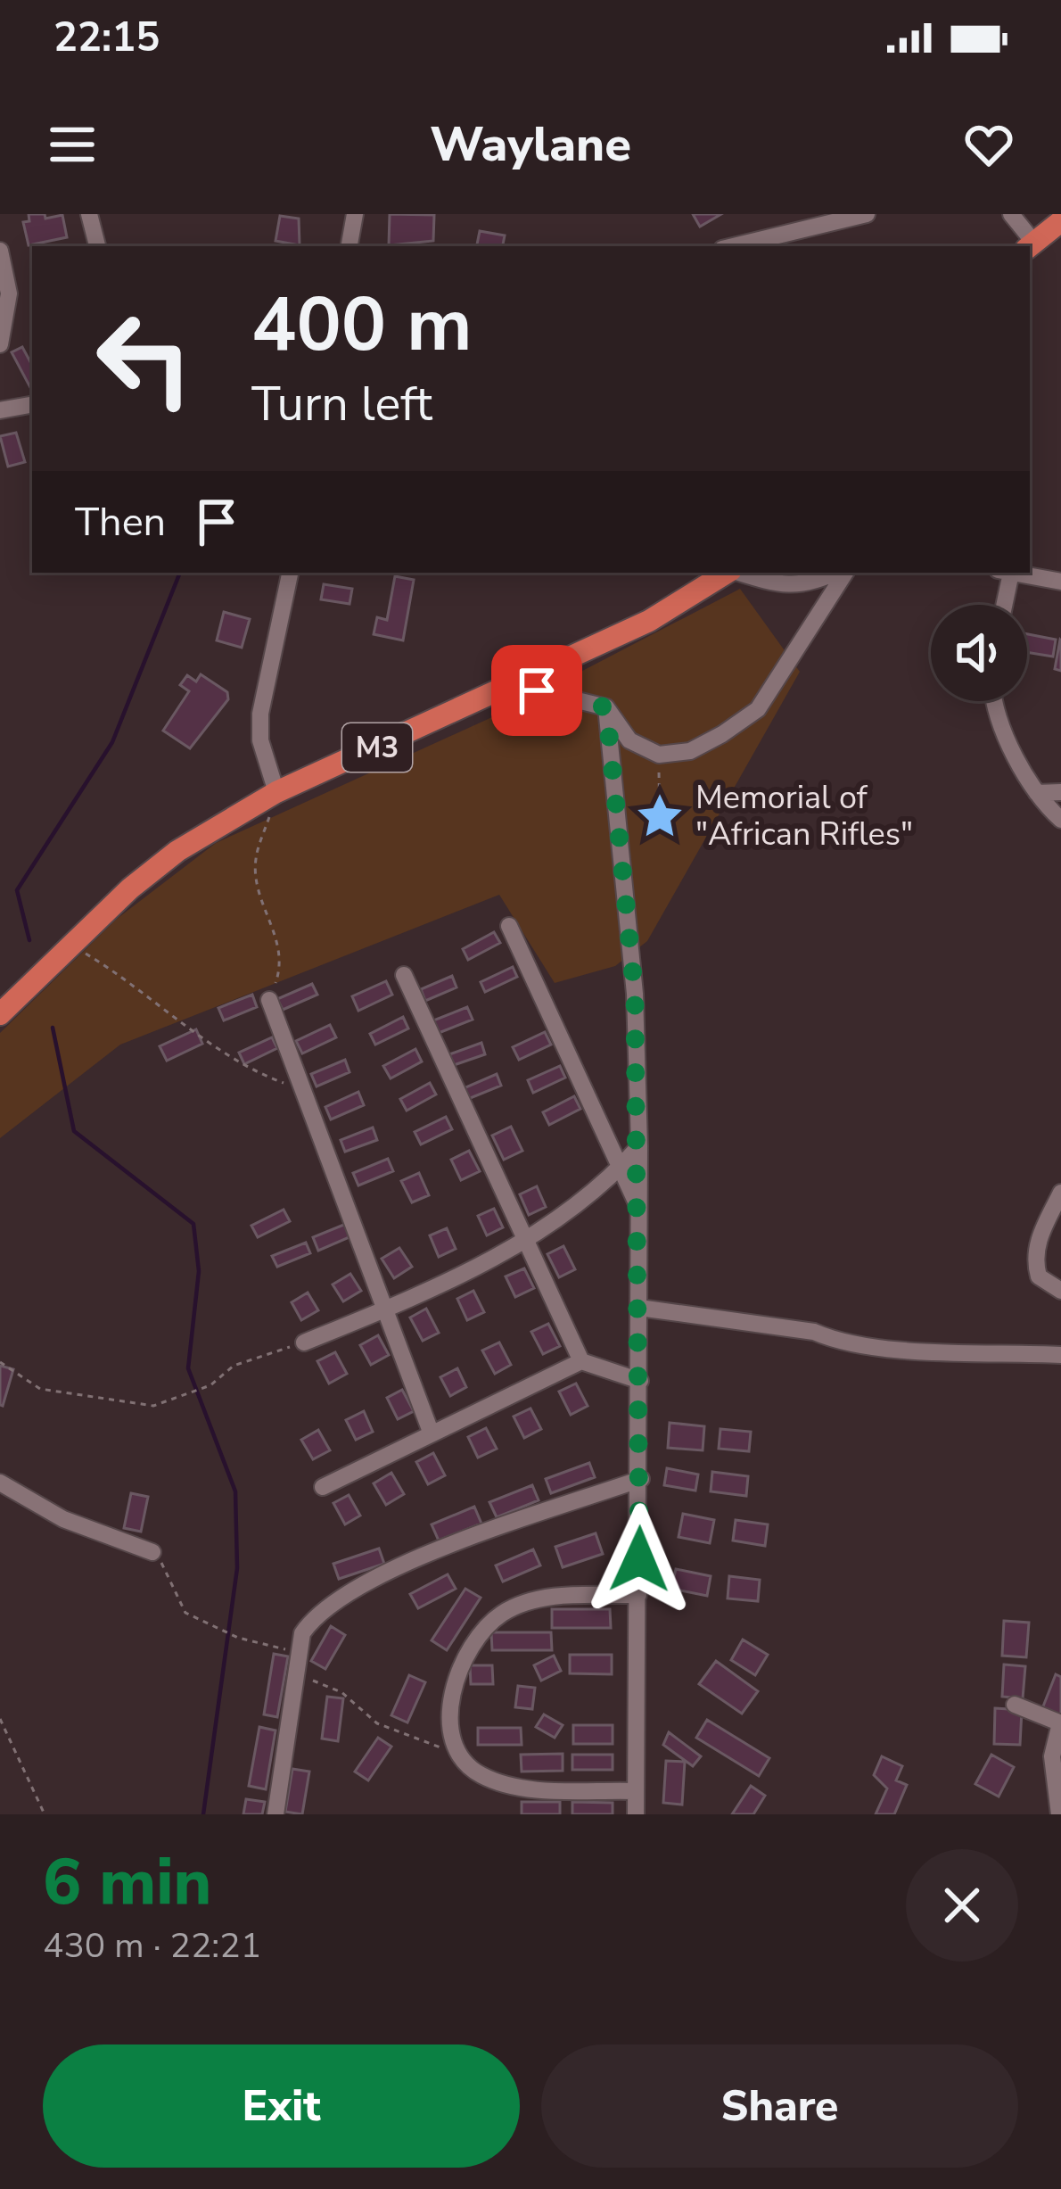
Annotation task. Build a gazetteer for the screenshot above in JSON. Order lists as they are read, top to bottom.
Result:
{
  "streets": {
    "highway": ["M3"]
  },
  "places": {
    "place": ["Memorial of \"African Rifles\""]
  },
  "page": {
    "status": "22:15",
    "header": "Waylane",
    "turn": ["400 m", "Turn left"],
    "then": "Then",
    "heading": ["6 min", "430 m · 22:21"],
    "buttons": ["Exit", "Share"]
  }
}
